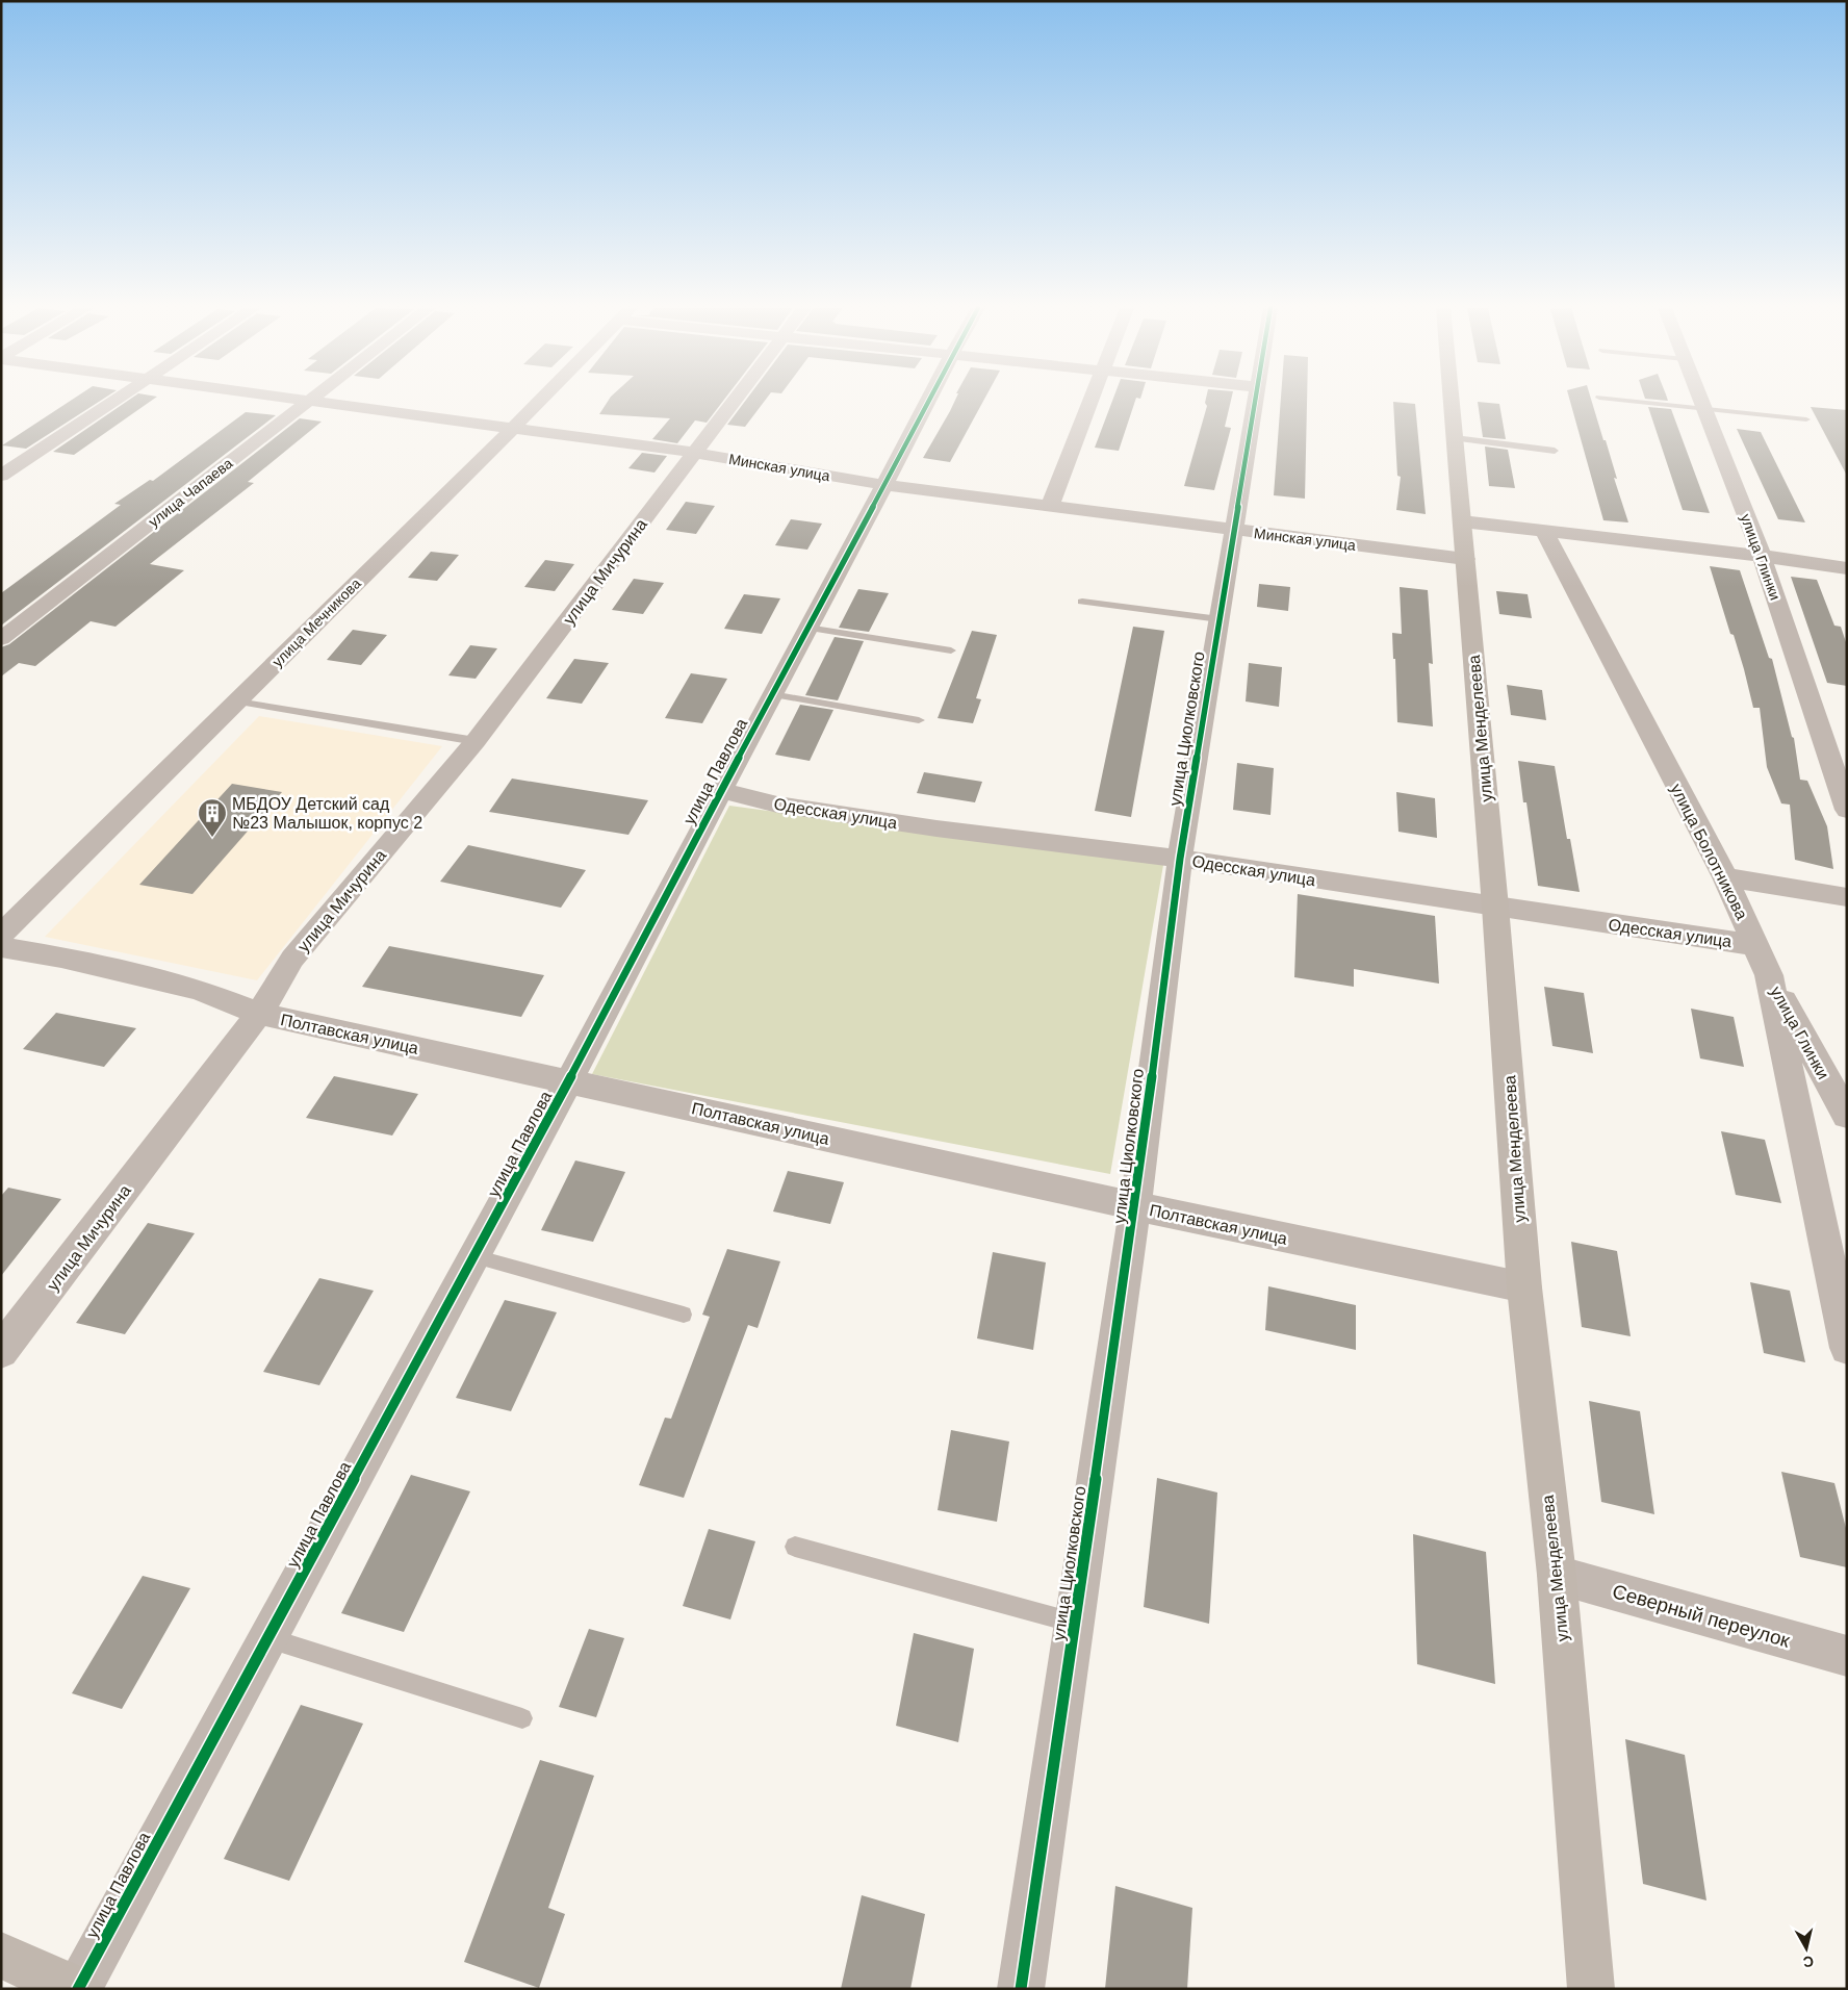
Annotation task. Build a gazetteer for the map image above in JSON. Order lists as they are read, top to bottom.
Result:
{
  "streets": {
    "street": [
      "Минская улица",
      "улица Чапаева",
      "улица Глинки",
      "улица Мичурина",
      "улица Мечникова",
      "улица Циолковского",
      "улица Менделеева",
      "улица Павлова",
      "Одесская улица",
      "улица Болотникова",
      "Полтавская улица",
      "Северный переулок"
    ]
  },
  "crossings": [
    ["Минская улица", "улица Мичурина"],
    ["Минская улица", "улица Мечникова"],
    ["Минская улица", "улица Циолковского"],
    ["Минская улица", "улица Менделеева"],
    ["Минская улица", "улица Павлова"],
    ["улица Глинки", "улица Болотникова"],
    ["улица Мичурина", "Полтавская улица"],
    ["улица Мечникова", "Полтавская улица"],
    ["улица Циолковского", "Одесская улица"],
    ["улица Циолковского", "Полтавская улица"],
    ["улица Менделеева", "Одесская улица"],
    ["улица Менделеева", "Полтавская улица"],
    ["улица Менделеева", "Северный переулок"],
    ["улица Павлова", "Одесская улица"],
    ["улица Павлова", "Полтавская улица"],
    ["Одесская улица", "улица Болотникова"]
  ],
  "places": {
    "building": ["МБДОУ Детский сад №23 Малышок, корпус 2"]
  },
  "north": "bottom"
}
